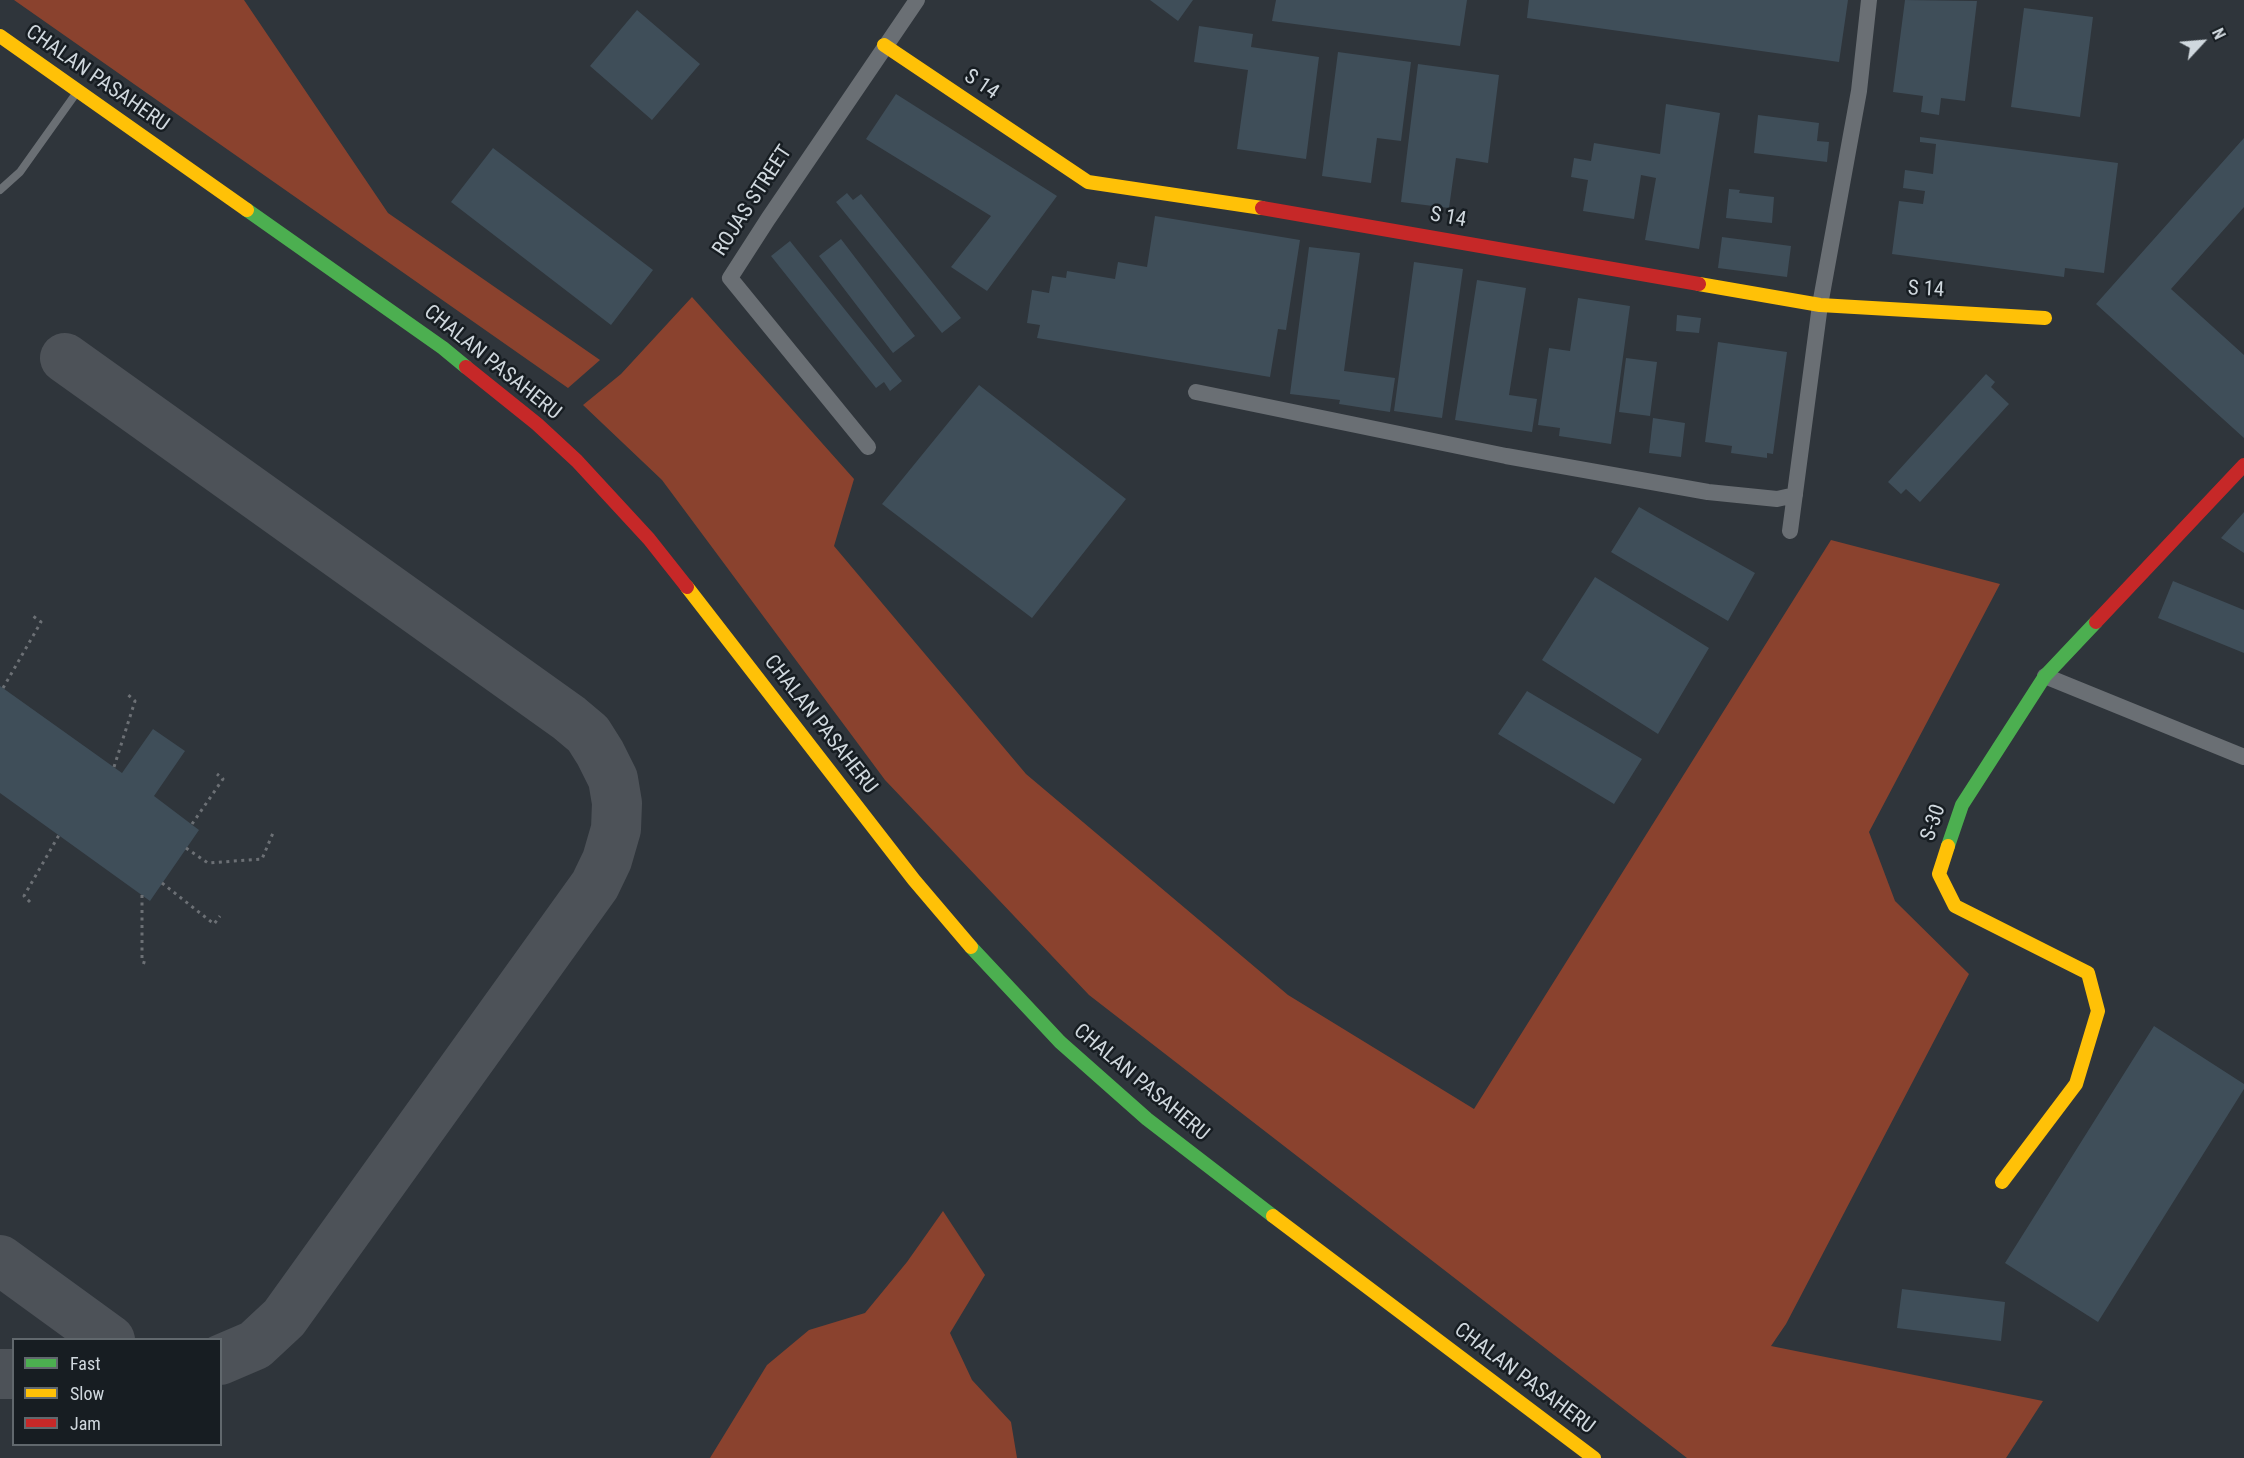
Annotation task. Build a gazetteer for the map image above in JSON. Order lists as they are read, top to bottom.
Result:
{
  "streets": {
    "street": [
      "CHALAN PASAHERU",
      "S 14",
      "ROJAS STREET",
      "S-30"
    ]
  },
  "crossings": [
    ["S 14", "ROJAS STREET"]
  ],
  "legend": ["Fast", "Slow", "Jam"],
  "north": "top right"
}
